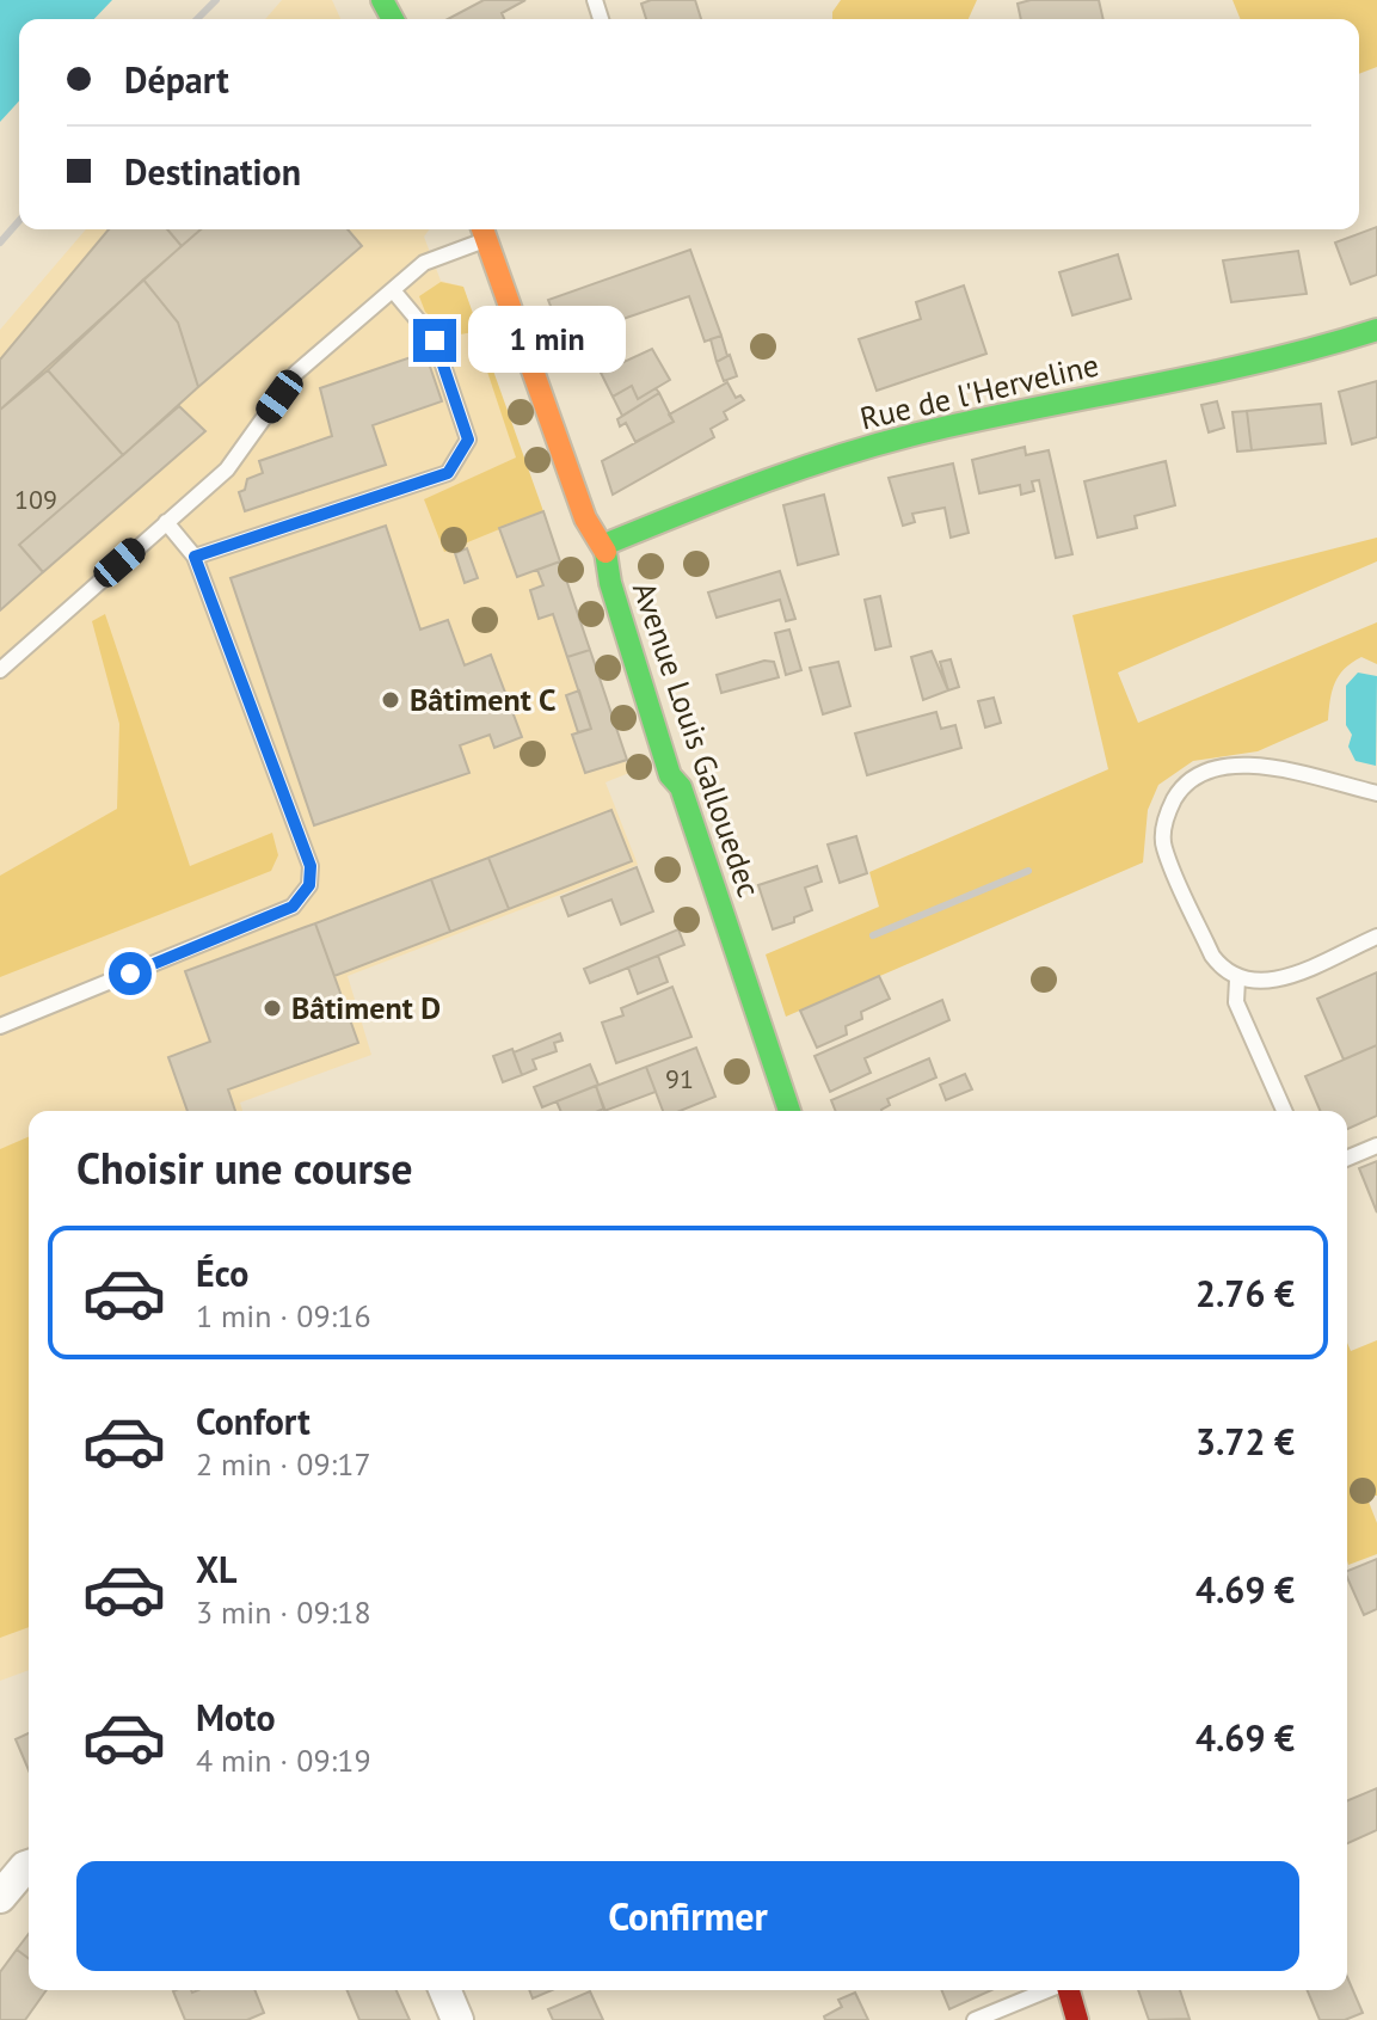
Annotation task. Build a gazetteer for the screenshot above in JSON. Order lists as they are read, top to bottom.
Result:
{
  "streets": {
    "main road": ["Rue de l'Herveline", "Avenue Louis Gallouedec"]
  },
  "crossings": [
    ["Rue de l'Herveline", "Avenue Louis Gallouedec"]
  ],
  "places": ["Bâtiment C", "Bâtiment D"],
  "house_numbers": ["109", "91"],
  "page": {
    "banner": ["Départ", "Destination"],
    "bubble": "1 min",
    "heading": "Choisir une course",
    "list": [
      {
        "name": "Éco",
        "note": "1 min · 09:16",
        "value": "2.76 €"
      },
      {
        "name": "Confort",
        "note": "2 min · 09:17",
        "value": "3.72 €"
      },
      {
        "name": "XL",
        "note": "3 min · 09:18",
        "value": "4.69 €"
      },
      {
        "name": "Moto",
        "note": "4 min · 09:19",
        "value": "4.69 €"
      }
    ],
    "buttons": "Confirmer"
  }
}
